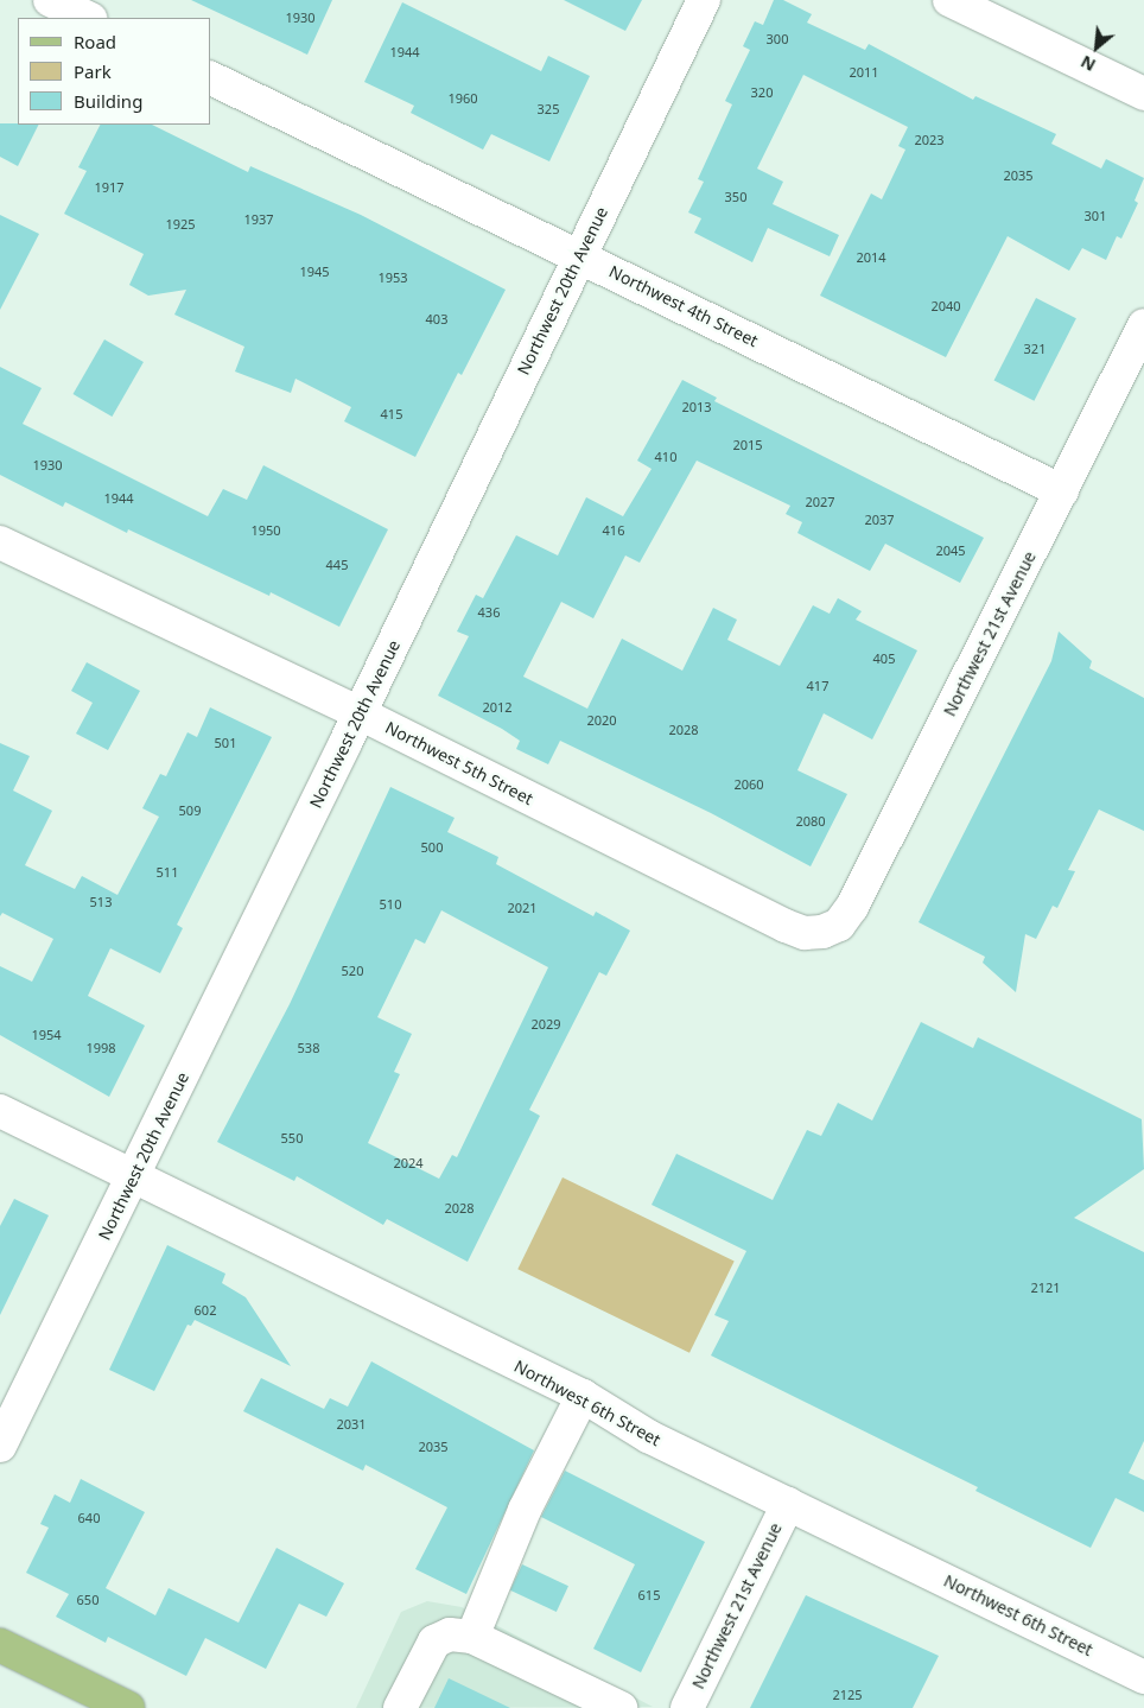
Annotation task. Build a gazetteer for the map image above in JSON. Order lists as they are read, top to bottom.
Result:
{
  "streets": {
    "street": [
      "Northwest 20th Avenue",
      "Northwest 4th Street",
      "Northwest 21st Avenue",
      "Northwest 5th Street",
      "Northwest 6th Street"
    ]
  },
  "crossings": [
    ["Northwest 20th Avenue", "Northwest 4th Street"],
    ["Northwest 20th Avenue", "Northwest 5th Street"],
    ["Northwest 20th Avenue", "Northwest 6th Street"],
    ["Northwest 4th Street", "Northwest 21st Avenue"],
    ["Northwest 21st Avenue", "Northwest 5th Street"],
    ["Northwest 21st Avenue", "Northwest 6th Street"]
  ],
  "house_numbers": [
    "1930",
    "300",
    "1944",
    "2011",
    "320",
    "1960",
    "325",
    "2023",
    "2035",
    "1917",
    "350",
    "301",
    "1937",
    "1925",
    "2014",
    "1945",
    "1953",
    "2040",
    "403",
    "321",
    "2013",
    "415",
    "2015",
    "410",
    "1930",
    "1944",
    "2027",
    "2037",
    "1950",
    "416",
    "2045",
    "445",
    "436",
    "405",
    "417",
    "2012",
    "2020",
    "2028",
    "501",
    "2060",
    "509",
    "2080",
    "500",
    "511",
    "513",
    "510",
    "2021",
    "520",
    "2029",
    "1954",
    "1998",
    "538",
    "550",
    "2024",
    "2028",
    "2121",
    "602",
    "2031",
    "2035",
    "640",
    "615",
    "650",
    "2125"
  ],
  "legend": ["Road", "Park", "Building"],
  "north": "bottom left"
}
